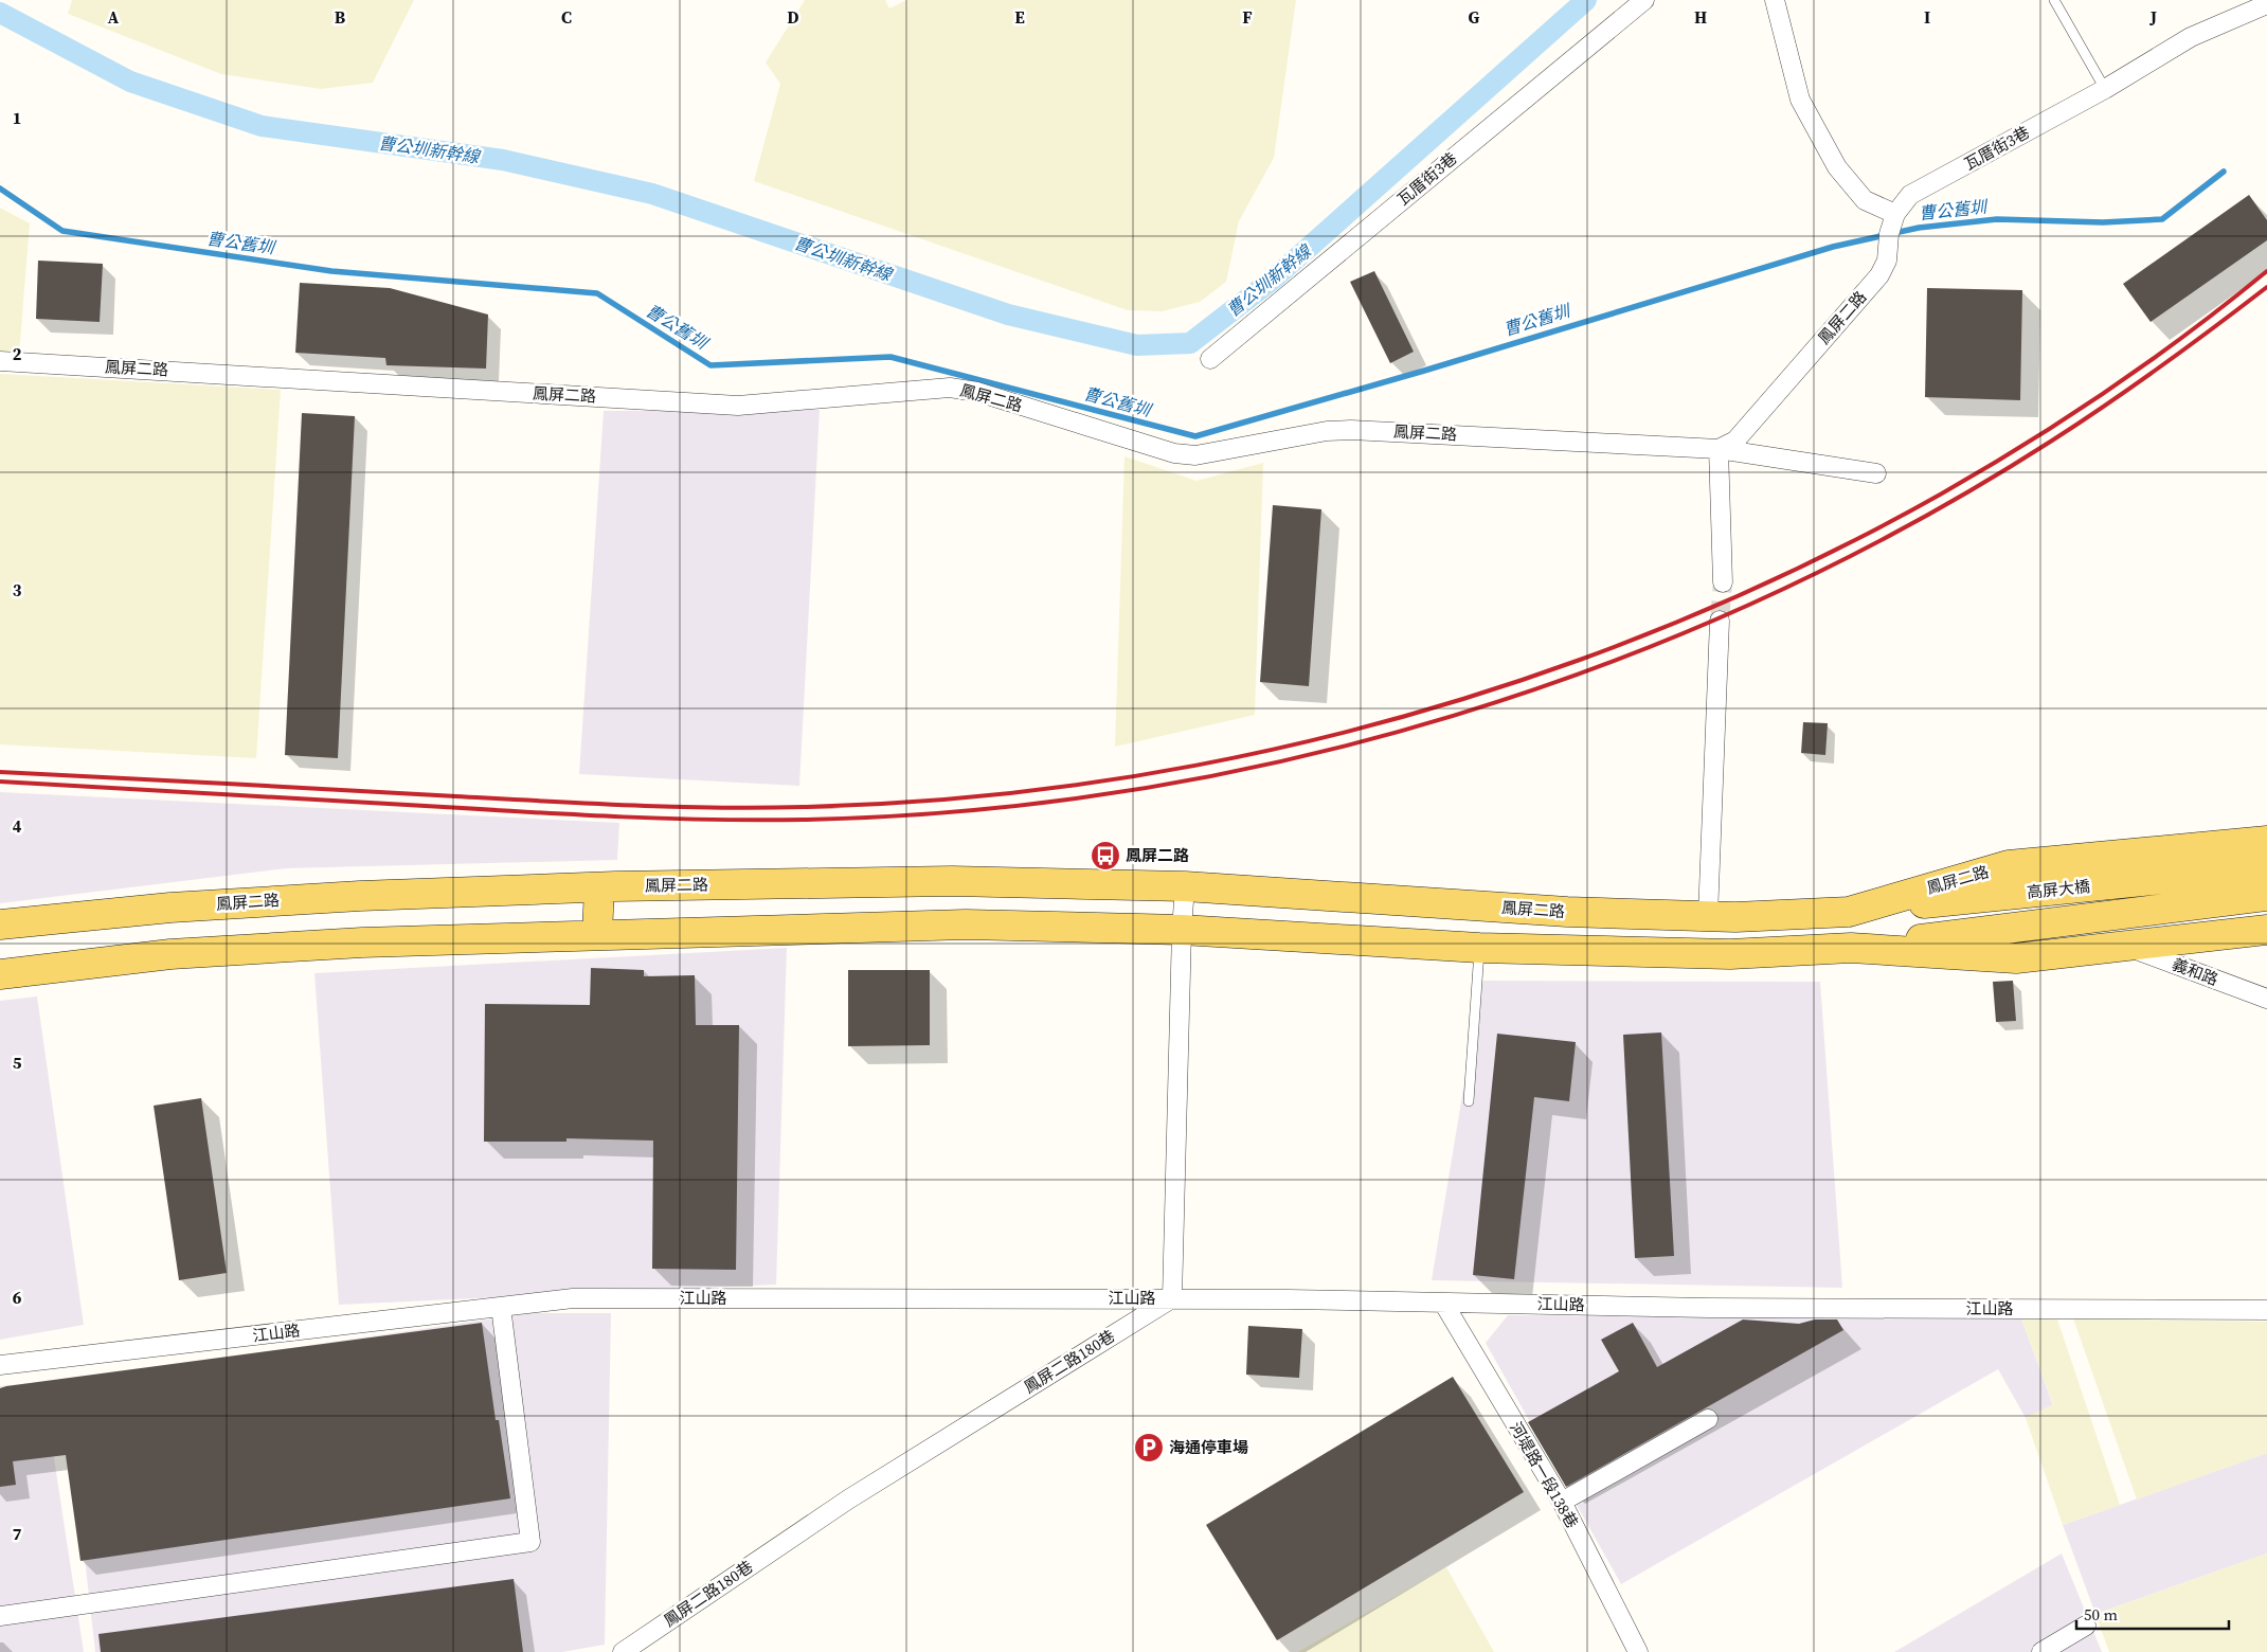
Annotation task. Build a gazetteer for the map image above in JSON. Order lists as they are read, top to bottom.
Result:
{
  "streets": {
    "main road": ["鳳屏二路", "高屏大橋"],
    "street": [
      "瓦厝街3巷",
      "義和路",
      "江山路",
      "鳳屏二路180巷",
      "河堤路一段138巷"
    ]
  },
  "crossings": [
    ["瓦厝街3巷", "鳳屏二路"],
    ["鳳屏二路", "高屏大橋"],
    ["江山路", "鳳屏二路180巷"],
    ["江山路", "河堤路一段138巷"]
  ],
  "water": ["曹公圳新幹線", "曹公舊圳"],
  "places": {
    "bus stop": ["鳳屏二路"],
    "parking": ["海通停車場"]
  },
  "scale_bar": "50 m",
  "grid": {
    "columns": [
      "A",
      "B",
      "C",
      "D",
      "E",
      "F",
      "G",
      "H",
      "I",
      "J"
    ],
    "rows": [
      "1",
      "2",
      "3",
      "4",
      "5",
      "6",
      "7"
    ]
  }
}
